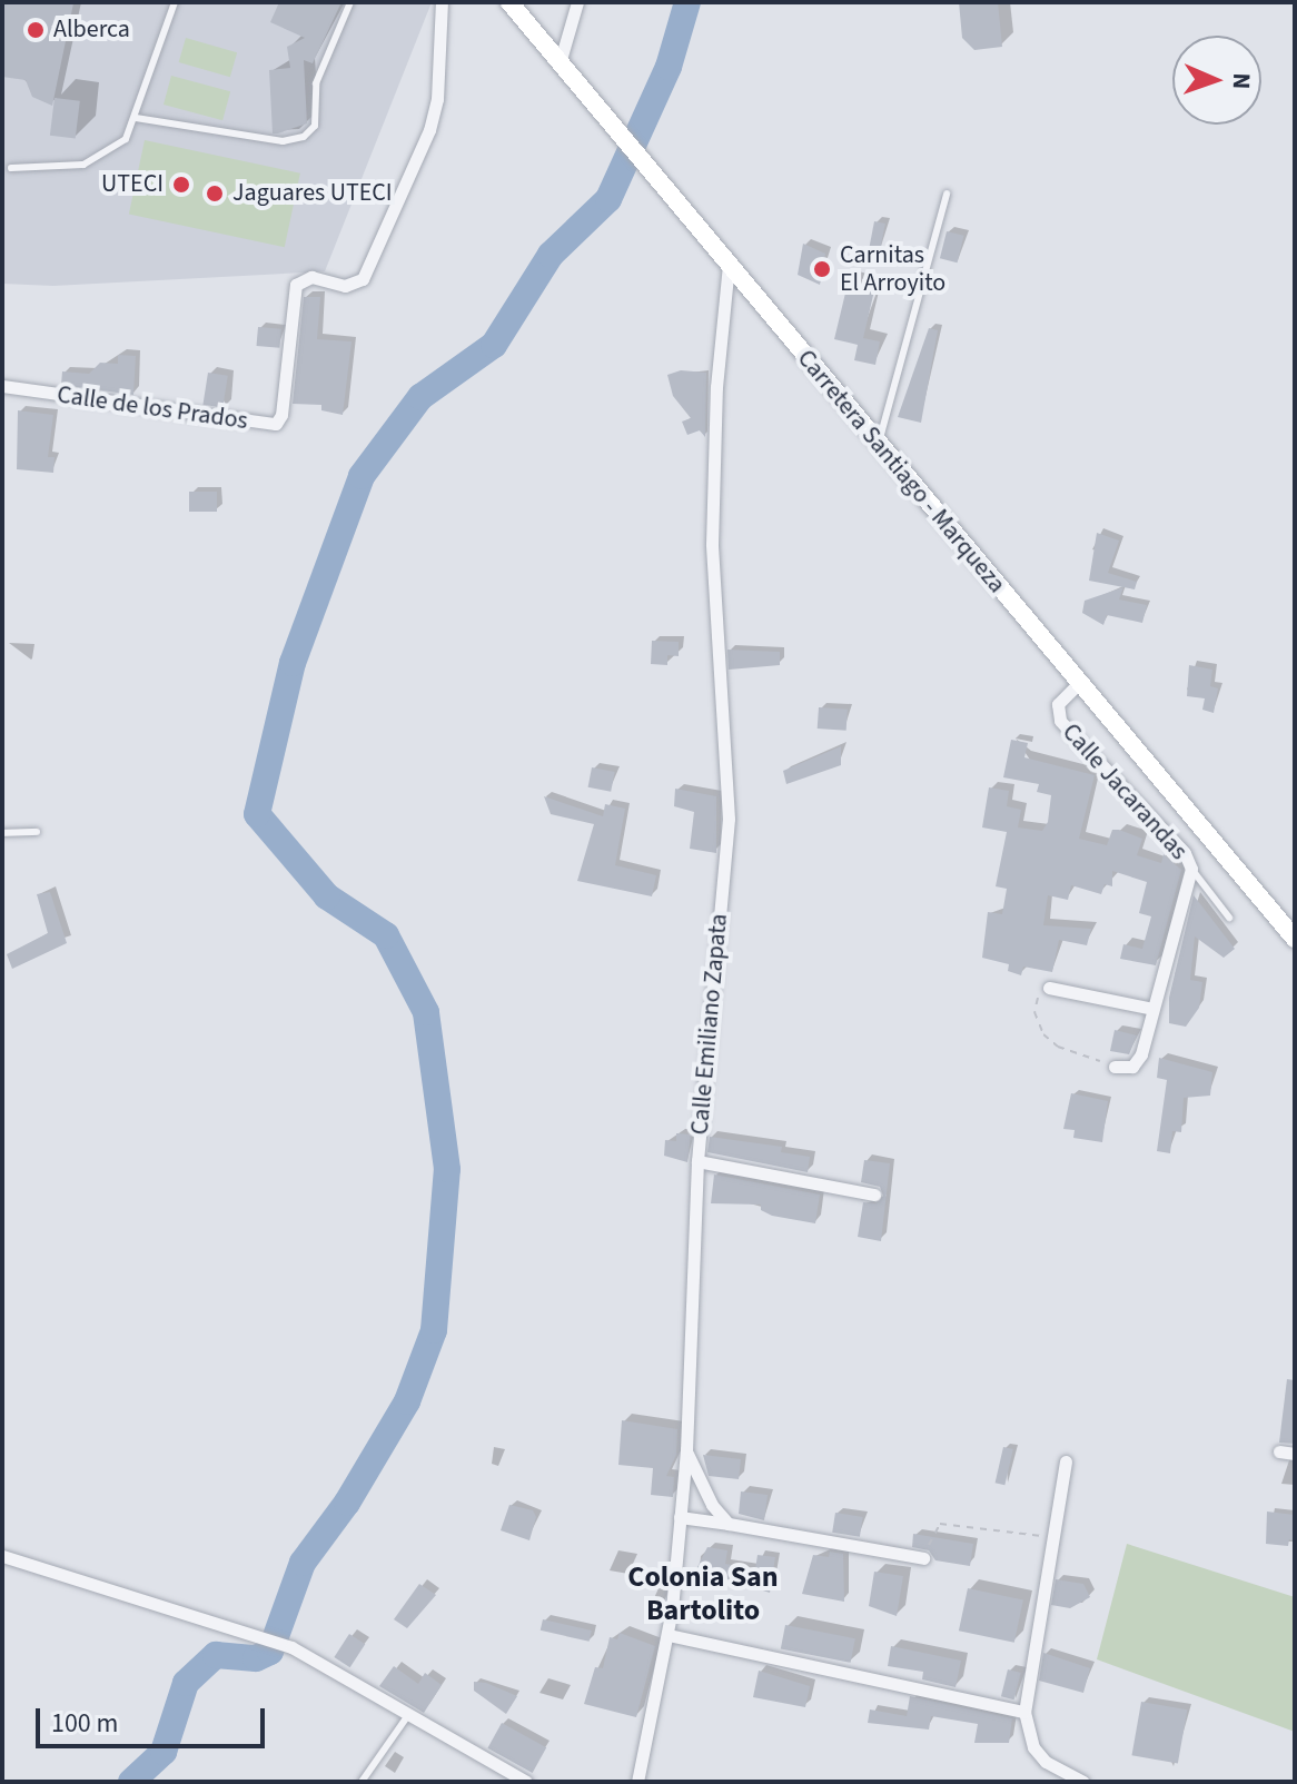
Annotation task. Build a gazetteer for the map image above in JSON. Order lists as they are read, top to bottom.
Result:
{
  "streets": {
    "main road": ["Carretera Santiago - Marqueza"],
    "street": ["Calle de los Prados", "Calle Jacarandas", "Calle Emiliano Zapata"]
  },
  "crossings": [
    ["Carretera Santiago - Marqueza", "Calle Jacarandas"],
    ["Carretera Santiago - Marqueza", "Calle Emiliano Zapata"]
  ],
  "districts": ["Colonia San Bartolito"],
  "places": [
    "Alberca",
    "UTECI",
    "Jaguares UTECI",
    "Carnitas El Arroyito"
  ],
  "scale_bar": "100 m",
  "north": "right"
}
